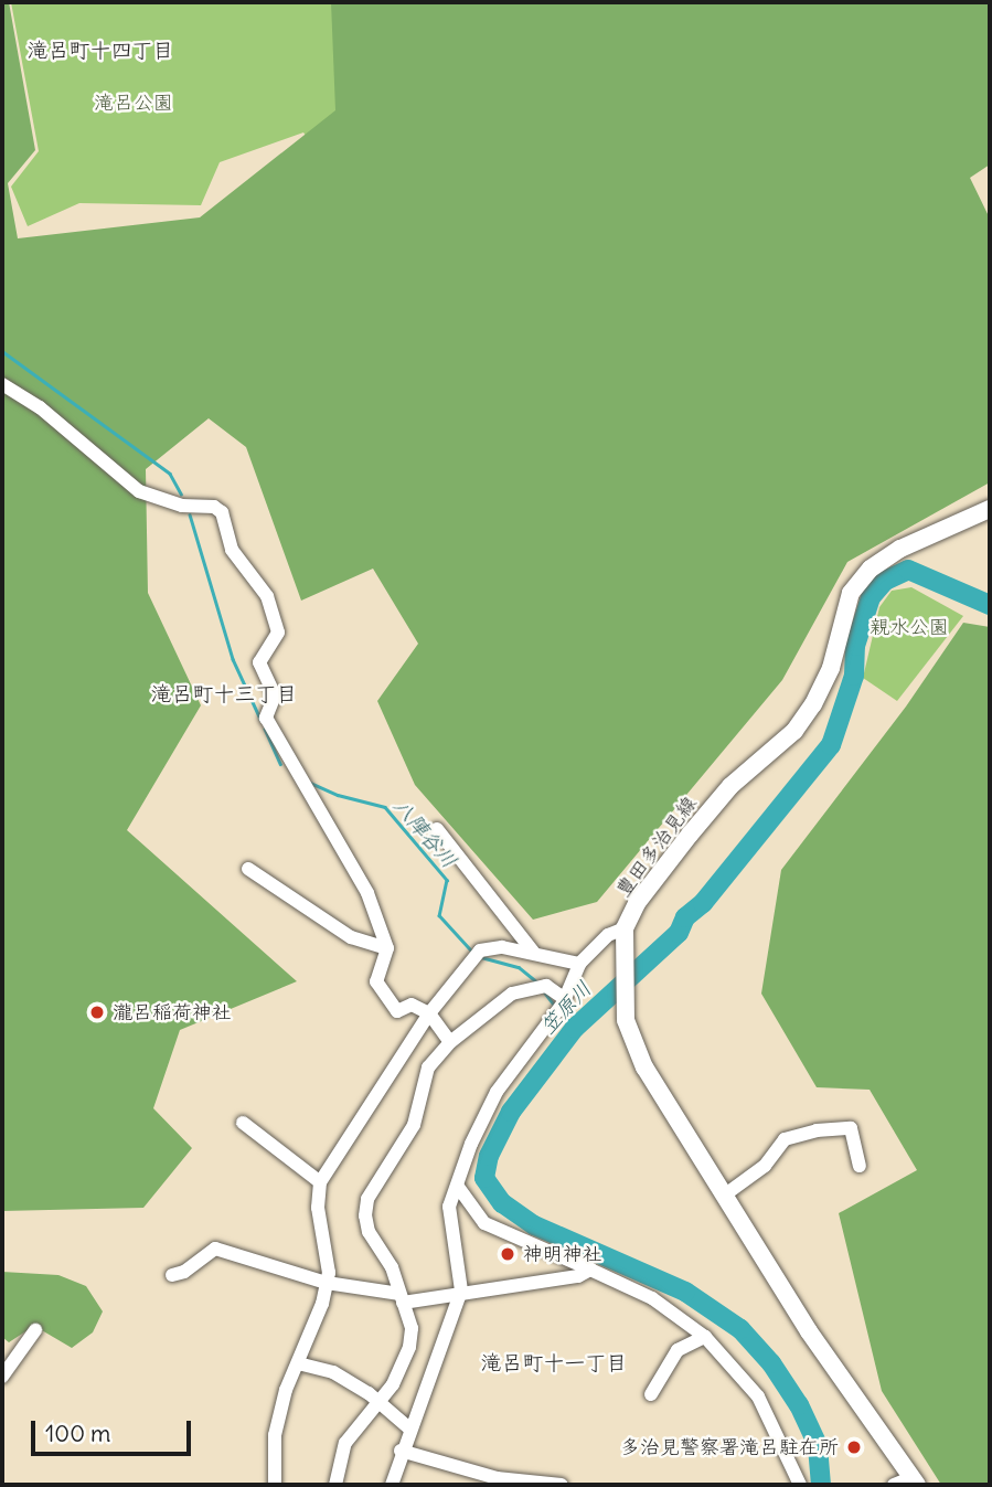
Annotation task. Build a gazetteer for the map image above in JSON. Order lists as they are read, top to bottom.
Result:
{
  "streets": {
    "main road": ["豊田多治見線"]
  },
  "districts": ["滝呂町十四丁目", "滝呂町十三丁目", "滝呂町十一丁目"],
  "water": ["八陣谷川", "笠原川"],
  "parks": ["滝呂公園", "親水公園"],
  "places": ["瀧呂稲荷神社", "神明神社", "多治見警察署滝呂駐在所"],
  "scale_bar": "100 m"
}
